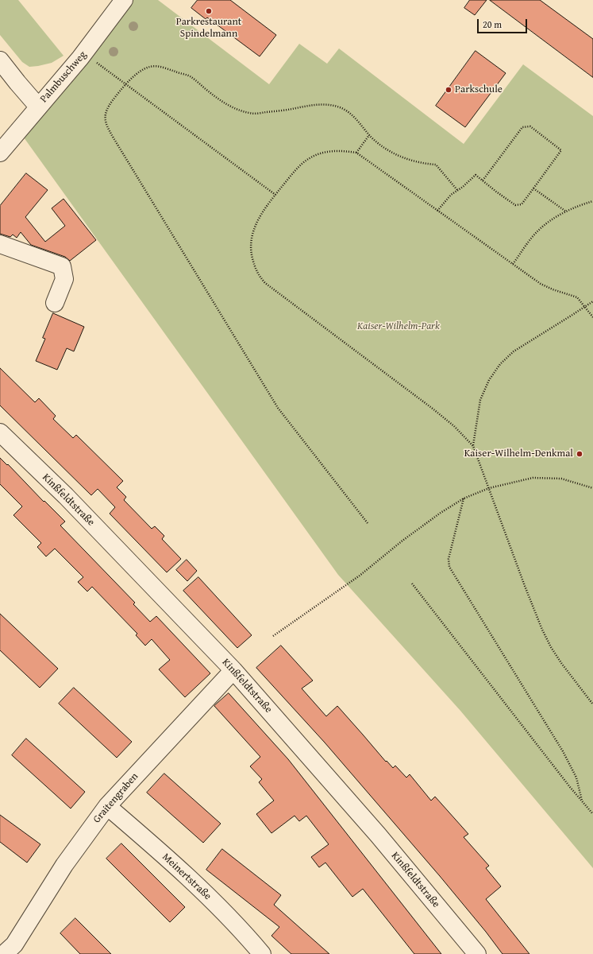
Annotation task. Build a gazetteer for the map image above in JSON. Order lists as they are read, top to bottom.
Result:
{
  "streets": {
    "street": [
      "Palmbuschweg",
      "Kinßfeldtstraße",
      "Graitengraben",
      "Meinertstraße"
    ]
  },
  "crossings": [
    ["Kinßfeldtstraße", "Graitengraben"],
    ["Graitengraben", "Meinertstraße"]
  ],
  "parks": ["Kaiser-Wilhelm-Park"],
  "places": ["Parkrestaurant Spindelmann", "Parkschule", "Kaiser-Wilhelm-Denkmal"],
  "scale_bar": "20 m"
}
